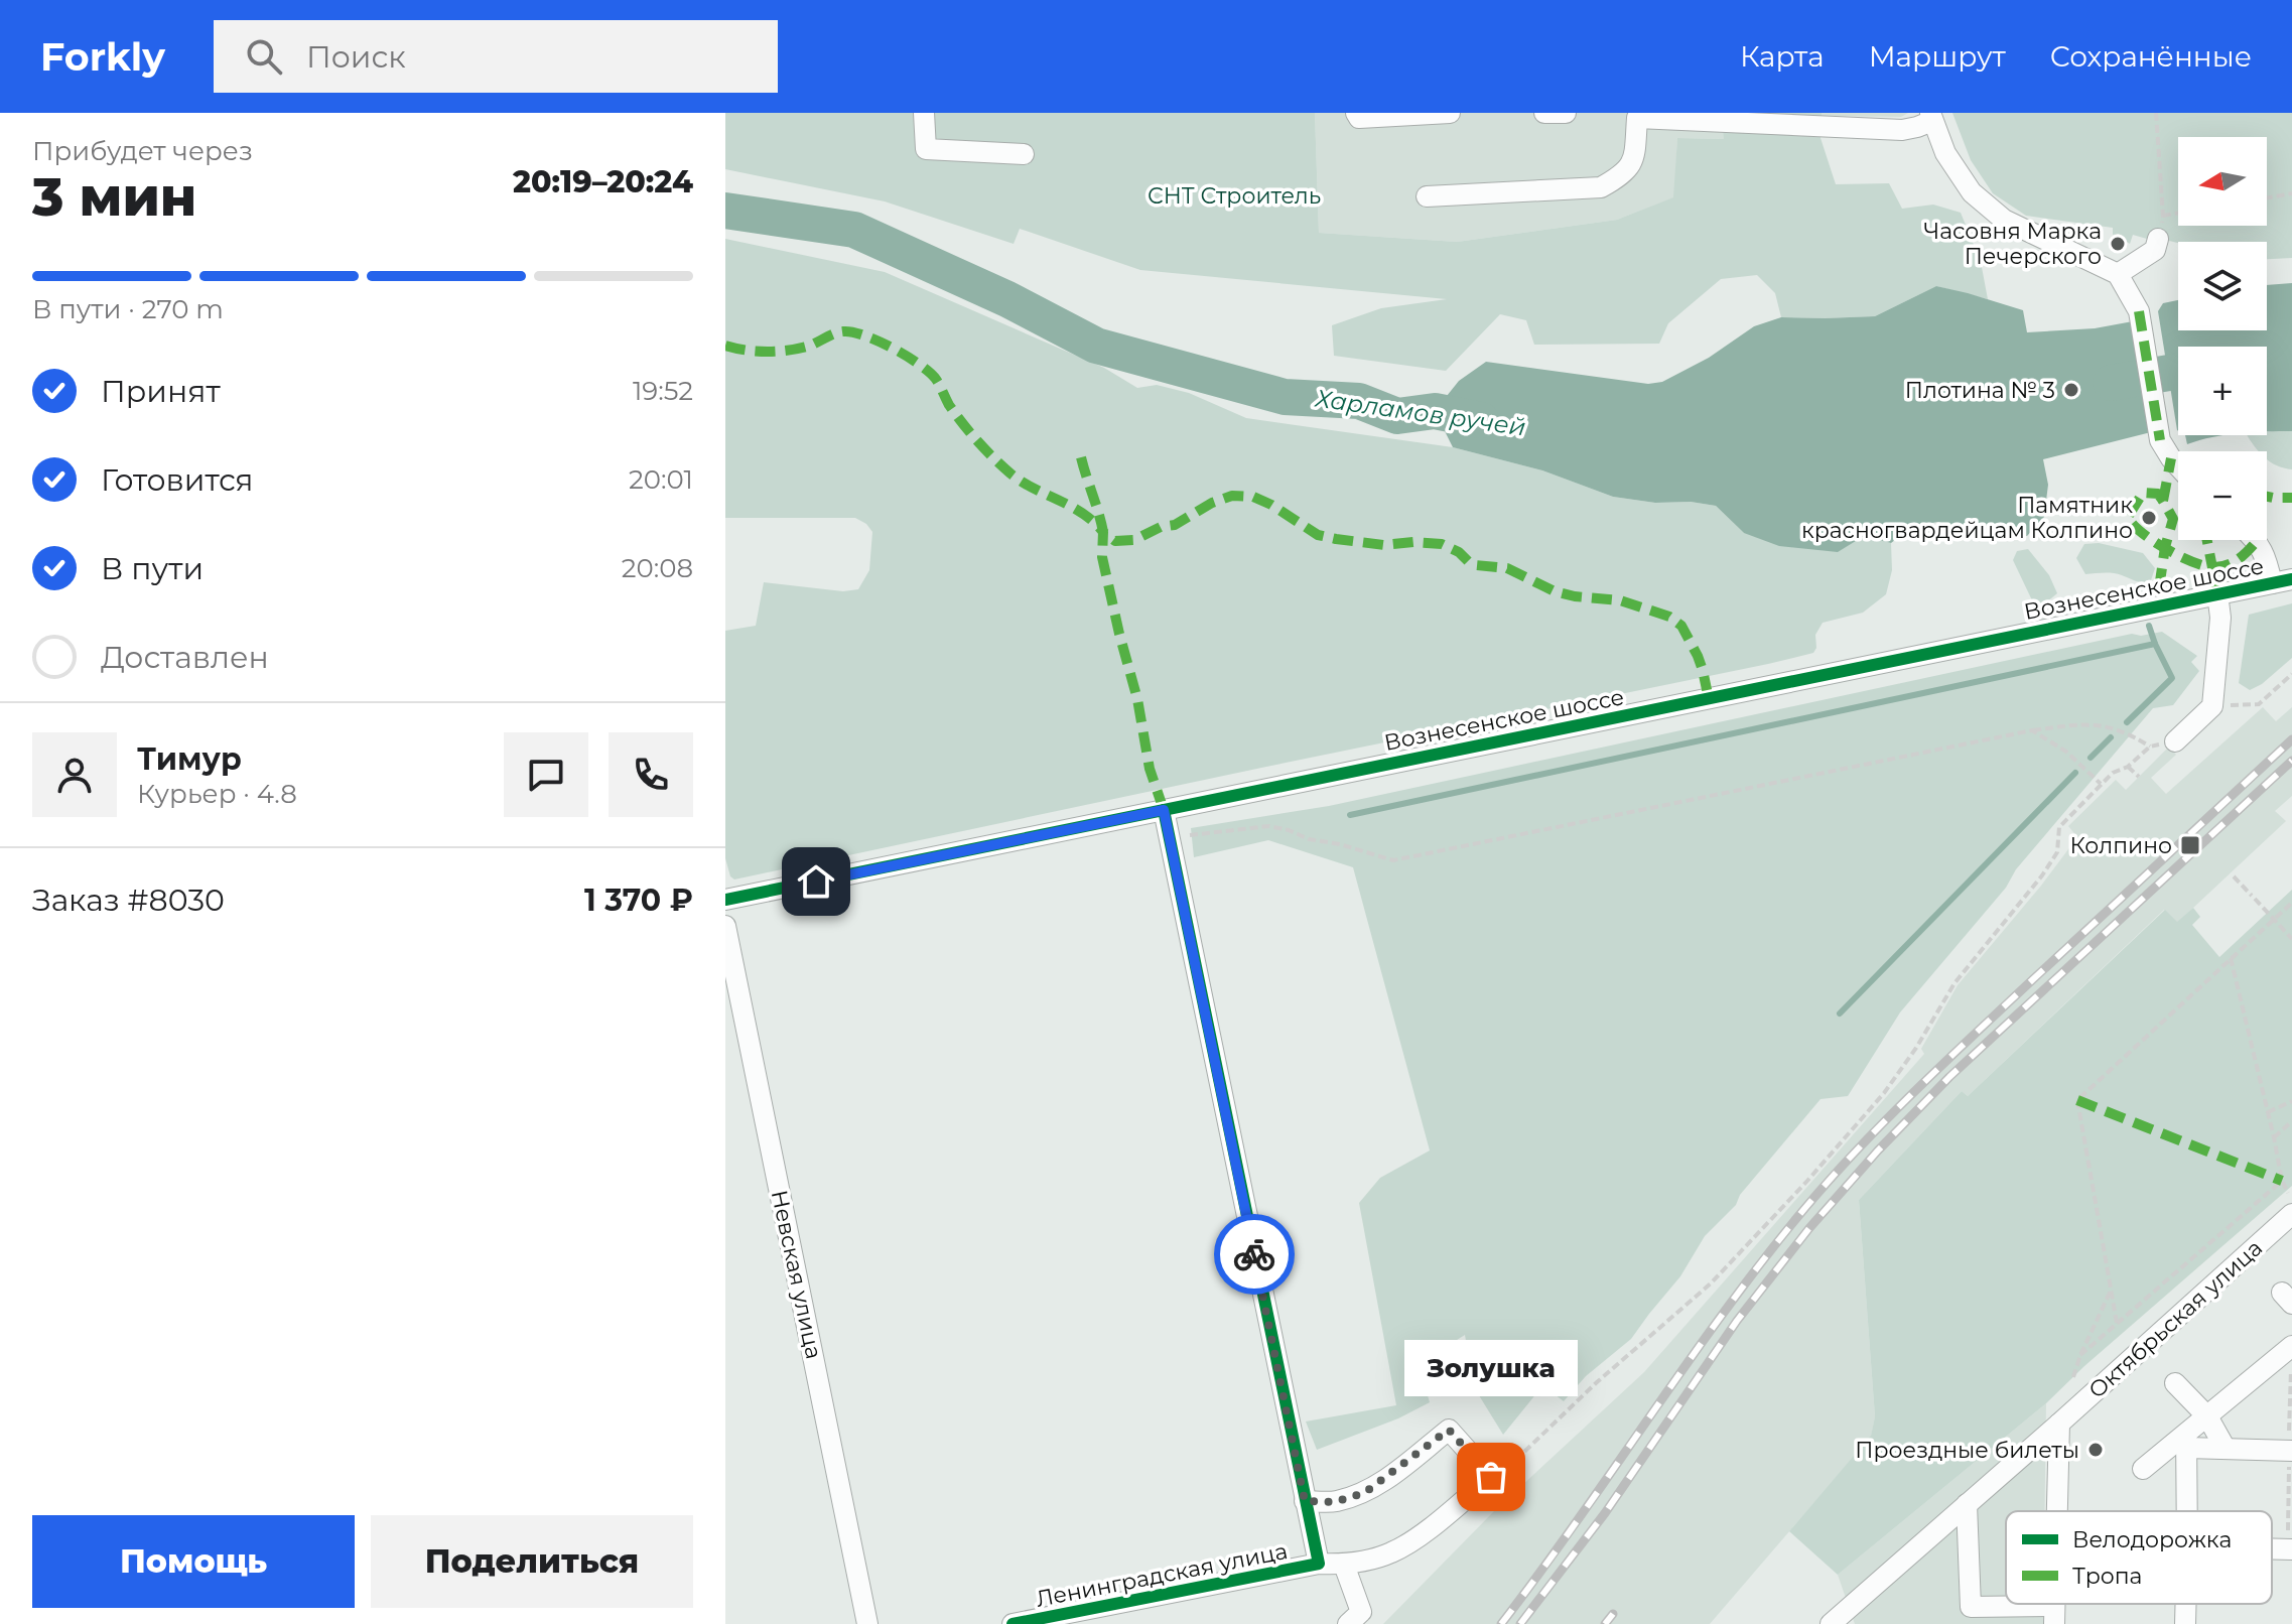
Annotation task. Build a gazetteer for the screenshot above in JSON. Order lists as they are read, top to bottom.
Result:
{
  "streets": {
    "street": [
      "Вознесенское шоссе",
      "Невская улица",
      "Октябрьская улица",
      "Ленинградская улица"
    ]
  },
  "water": ["Харламов ручей"],
  "parks": ["СНТ Строитель"],
  "places": {
    "other": [
      "Часовня Марка Печерского",
      "Плотина № 3",
      "Памятник красногвардейцам Колпино",
      "Проездные билеты",
      "Золушка"
    ],
    "transit": ["Колпино"]
  },
  "legend": ["Велодорожка", "Тропа"],
  "north": "left",
  "page": {
    "header": "Forkly",
    "search": "Поиск",
    "nav": ["Карта", "Маршрут", "Сохранённые"],
    "heading": ["3 мин", "Прибудет через", "20:19–20:24"],
    "panel": [
      "Тимур",
      "Курьер · 4.8",
      "Заказ #8030",
      "1 370 ₽"
    ],
    "map_buttons": ["+", "−"],
    "bar": "В пути · 270 m",
    "list": [
      ["Принят", "19:52"],
      ["Готовится", "20:01"],
      ["В пути", "20:08"],
      "Доставлен"
    ],
    "bubble": "Золушка",
    "buttons": ["Помощь", "Поделиться"]
  }
}
